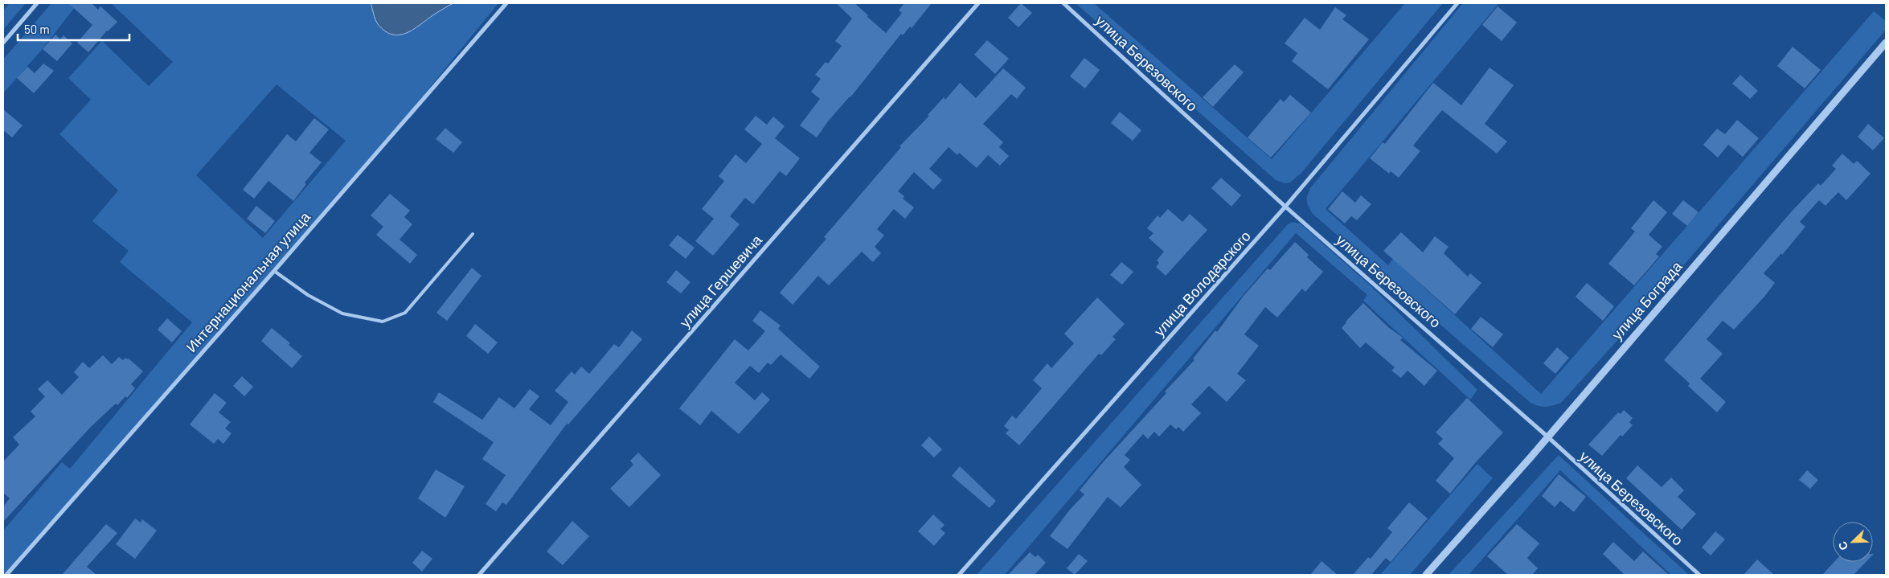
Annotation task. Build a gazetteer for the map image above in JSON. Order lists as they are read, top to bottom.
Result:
{
  "streets": {
    "street": [
      "улица Березовского",
      "улица Гершевича",
      "Интернациональная улица",
      "улица Володарского",
      "улица Бограда"
    ]
  },
  "crossings": [
    ["улица Березовского", "улица Володарского"],
    ["улица Березовского", "улица Бограда"]
  ],
  "scale_bar": "50 m",
  "north": "bottom left"
}
